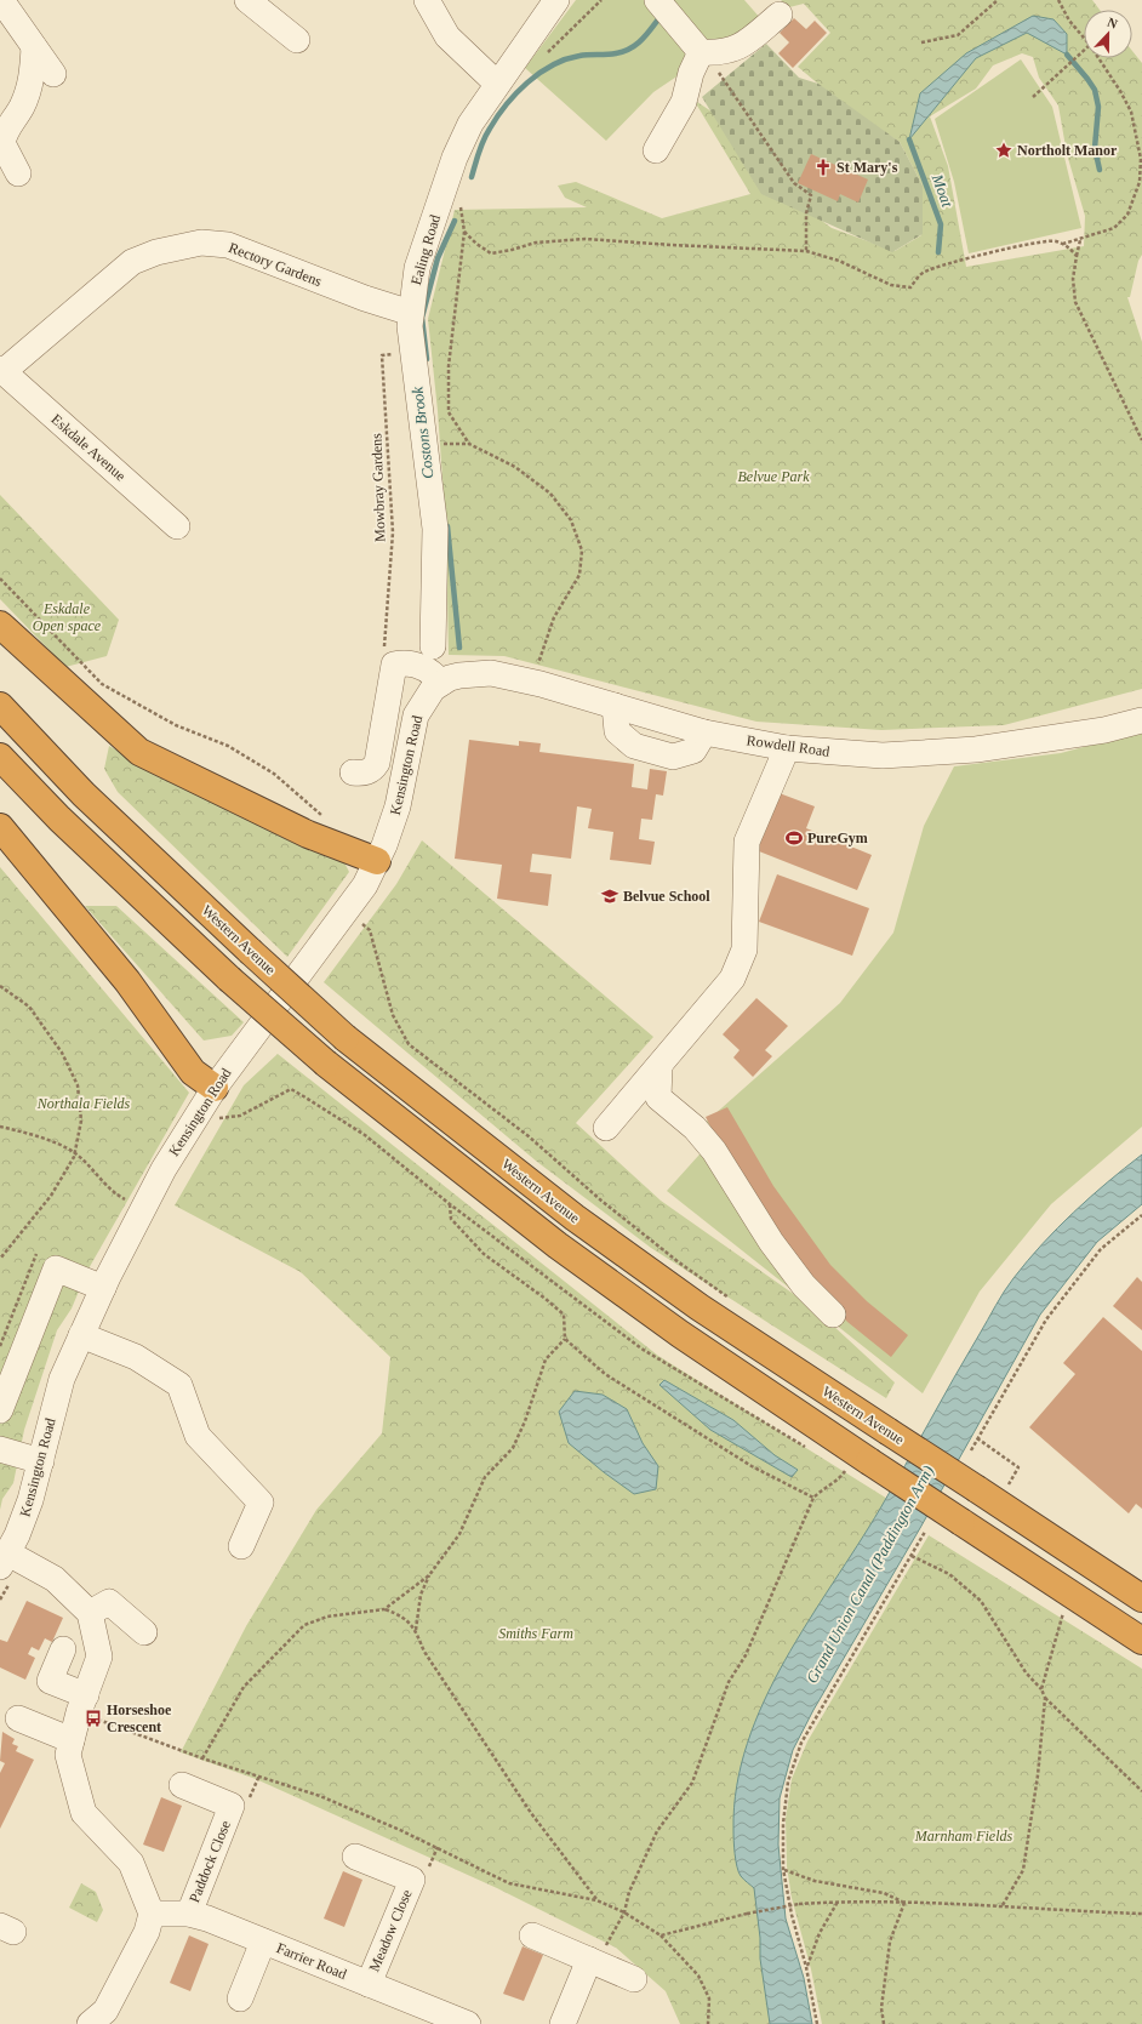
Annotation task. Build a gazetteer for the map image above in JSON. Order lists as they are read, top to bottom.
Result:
{
  "streets": {
    "highway": ["Western Avenue"],
    "street": [
      "Ealing Road",
      "Rectory Gardens",
      "Eskdale Avenue",
      "Rowdell Road",
      "Kensington Road",
      "Paddock Close",
      "Meadow Close",
      "Farrier Road"
    ],
    "path": ["Mowbray Gardens"]
  },
  "crossings": [
    ["Ealing Road", "Rectory Gardens"],
    ["Ealing Road", "Mowbray Gardens"],
    ["Ealing Road", "Rowdell Road"],
    ["Ealing Road", "Kensington Road"],
    ["Rectory Gardens", "Eskdale Avenue"],
    ["Rowdell Road", "Kensington Road"],
    ["Paddock Close", "Farrier Road"],
    ["Meadow Close", "Farrier Road"]
  ],
  "water": ["Moat", "Costons Brook", "Grand Union Canal (Paddington Arm)"],
  "parks": [
    "Belvue Park",
    "Eskdale Open space",
    "Northala Fields",
    "Smiths Farm",
    "Marnham Fields"
  ],
  "places": {
    "place": ["Northolt Manor"],
    "church": ["St Mary's"],
    "sports": ["PureGym"],
    "school or university": ["Belvue School"],
    "bus stop": ["Horseshoe Crescent"]
  },
  "north": "top"
}
